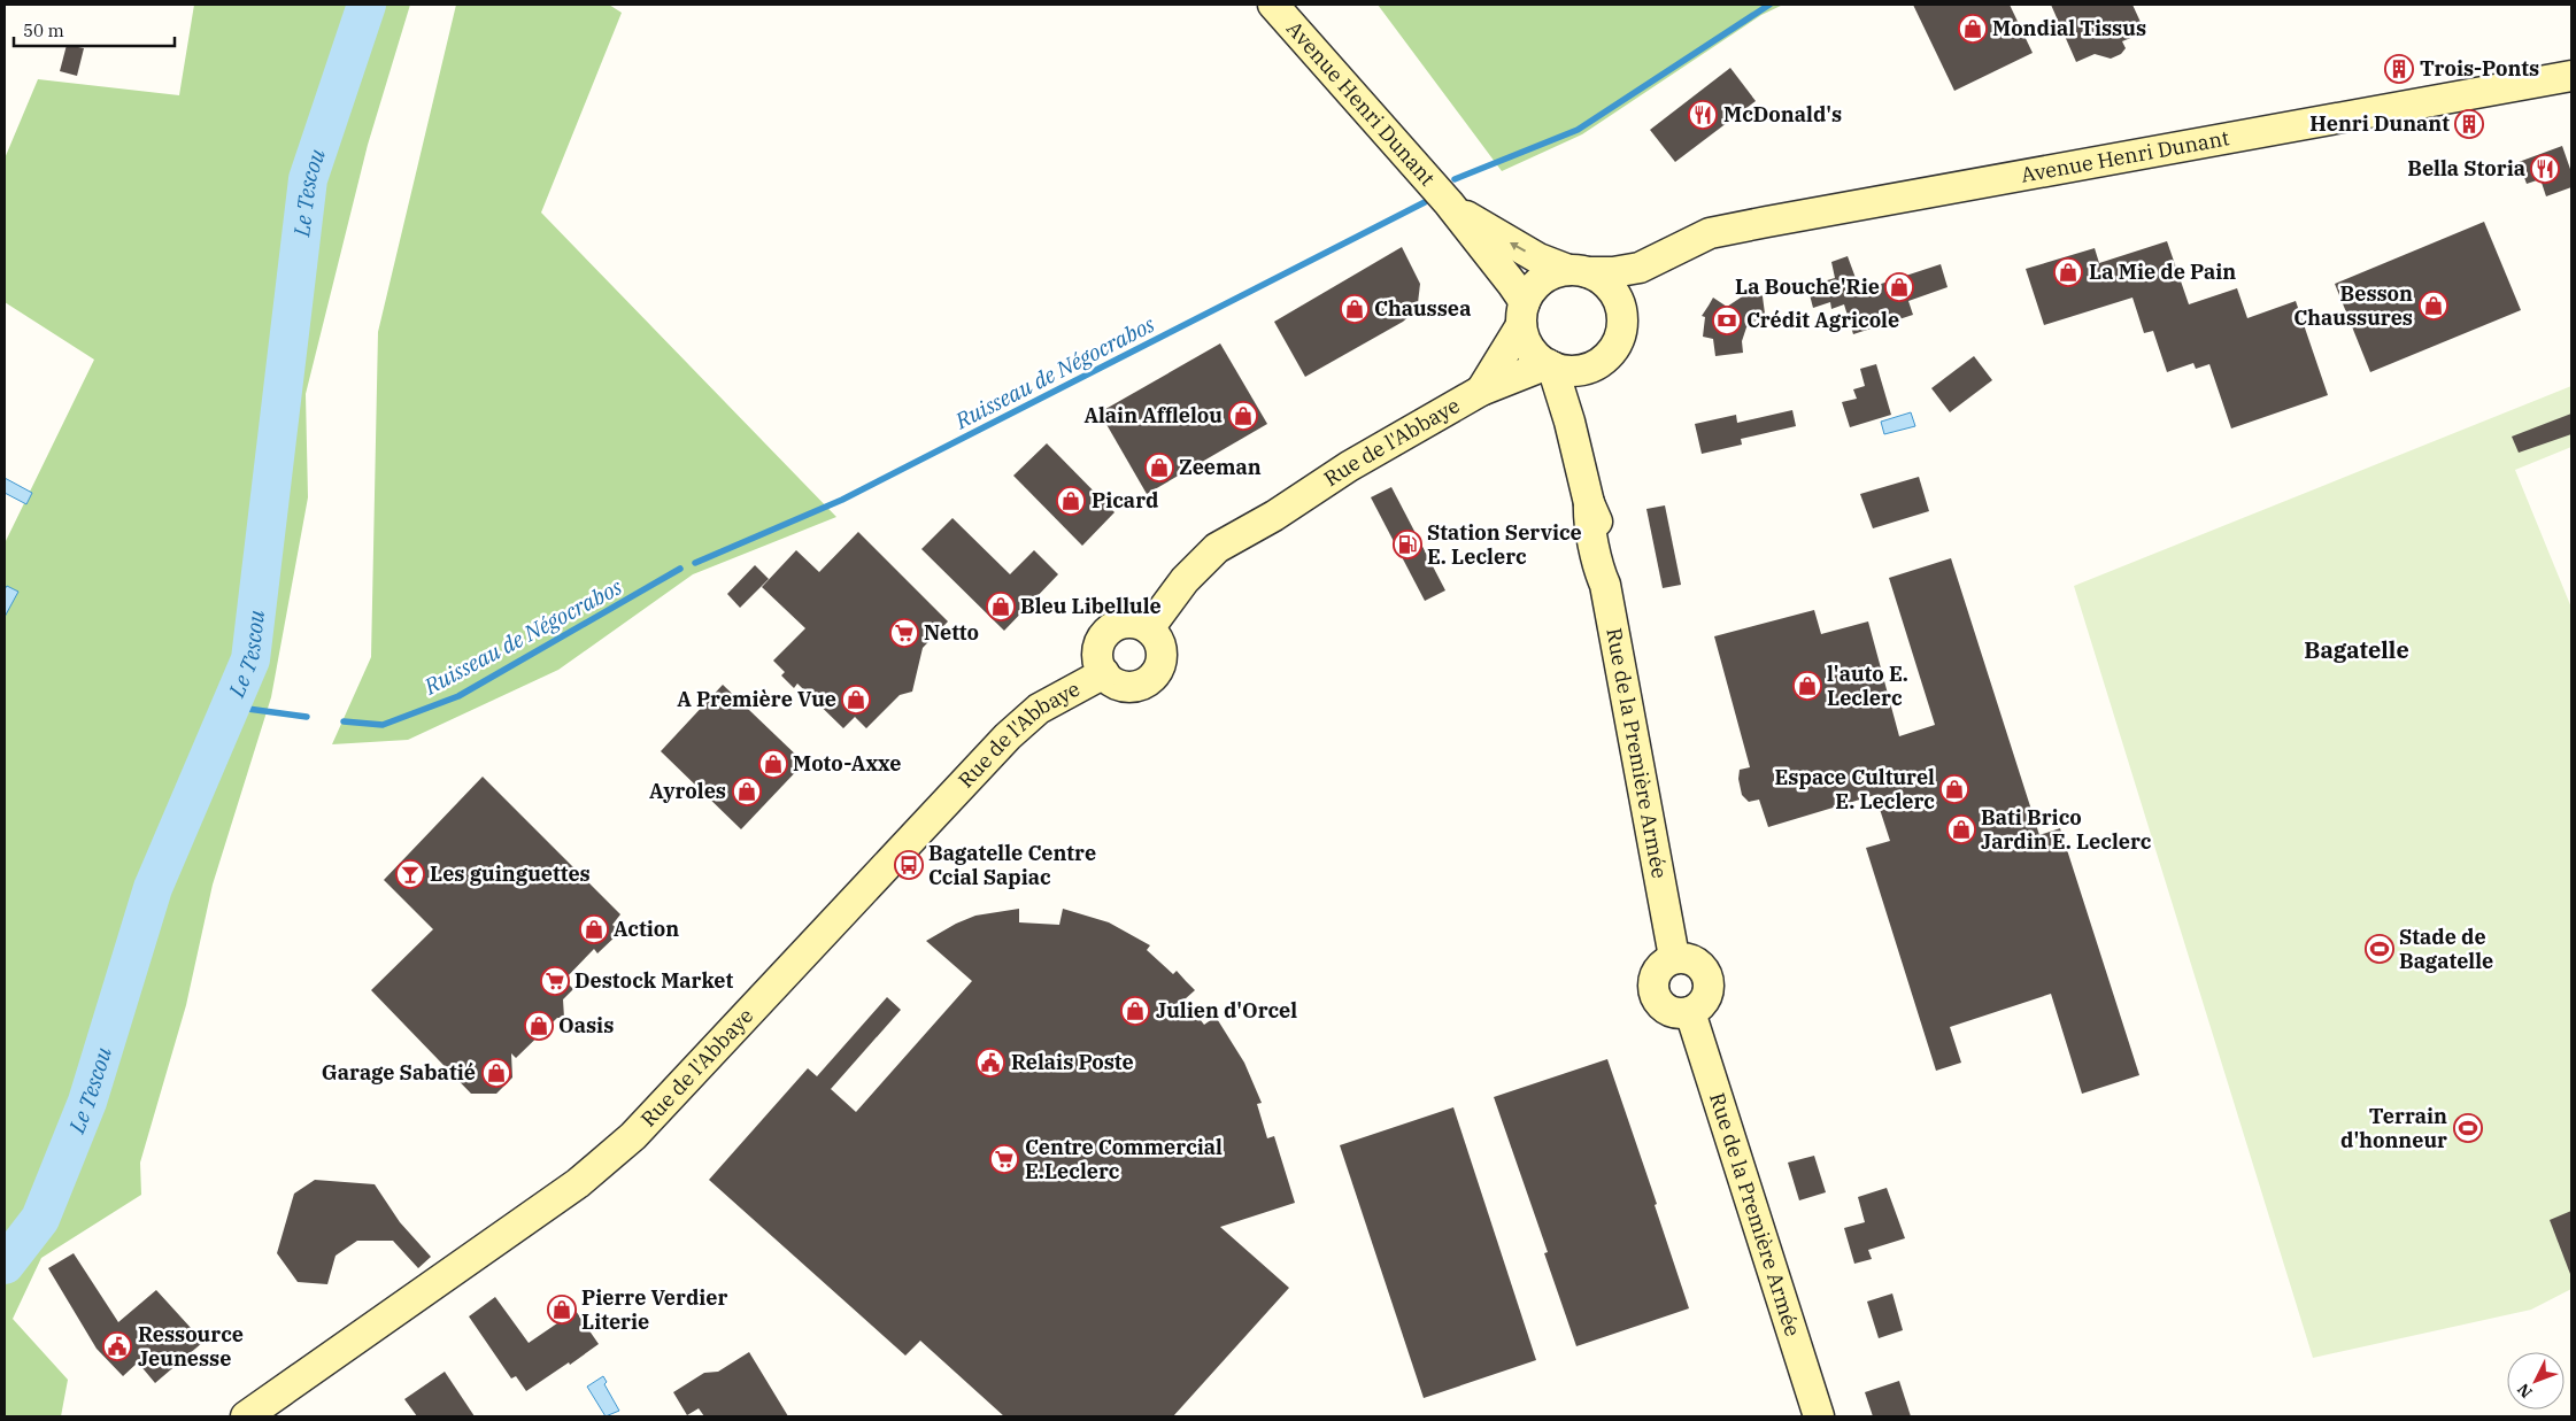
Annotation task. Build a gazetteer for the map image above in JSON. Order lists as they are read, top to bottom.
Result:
{
  "streets": {
    "main road": ["Avenue Henri Dunant", "Rue de l'Abbaye", "Rue de la Première Armée"]
  },
  "crossings": [
    ["Avenue Henri Dunant", "Rue de l'Abbaye"],
    ["Avenue Henri Dunant", "Rue de la Première Armée"],
    ["Rue de l'Abbaye", "Rue de la Première Armée"]
  ],
  "districts": ["Bagatelle"],
  "water": ["Le Tescou", "Ruisseau de Négocrabos"],
  "places": {
    "shop": [
      "Mondial Tissus",
      "La Mie de Pain",
      "La Bouche'Rie",
      "Besson Chaussures",
      "Chaussea",
      "Alain Afflelou",
      "Zeeman",
      "Picard",
      "Bleu Libellule",
      "l'auto E. Leclerc",
      "A Première Vue",
      "Moto-Axxe",
      "Espace Culturel E. Leclerc",
      "Ayroles",
      "Bati Brico Jardin E. Leclerc",
      "Action",
      "Julien d'Orcel",
      "Oasis",
      "Garage Sabatié",
      "Pierre Verdier Literie"
    ],
    "building": ["Trois-Ponts", "Henri Dunant"],
    "restaurant": ["McDonald's", "Bella Storia"],
    "bank": ["Crédit Agricole"],
    "fuel station": ["Station Service E. Leclerc"],
    "supermarket": ["Netto", "Destock Market", "Centre Commercial E.Leclerc"],
    "bus stop": ["Bagatelle Centre Ccial Sapiac"],
    "bar": ["Les guinguettes"],
    "sports": ["Stade de Bagatelle", "Terrain d'honneur"],
    "public building": ["Relais Poste", "Ressource Jeunesse"]
  },
  "scale_bar": "50 m",
  "north": "bottom left"
}
